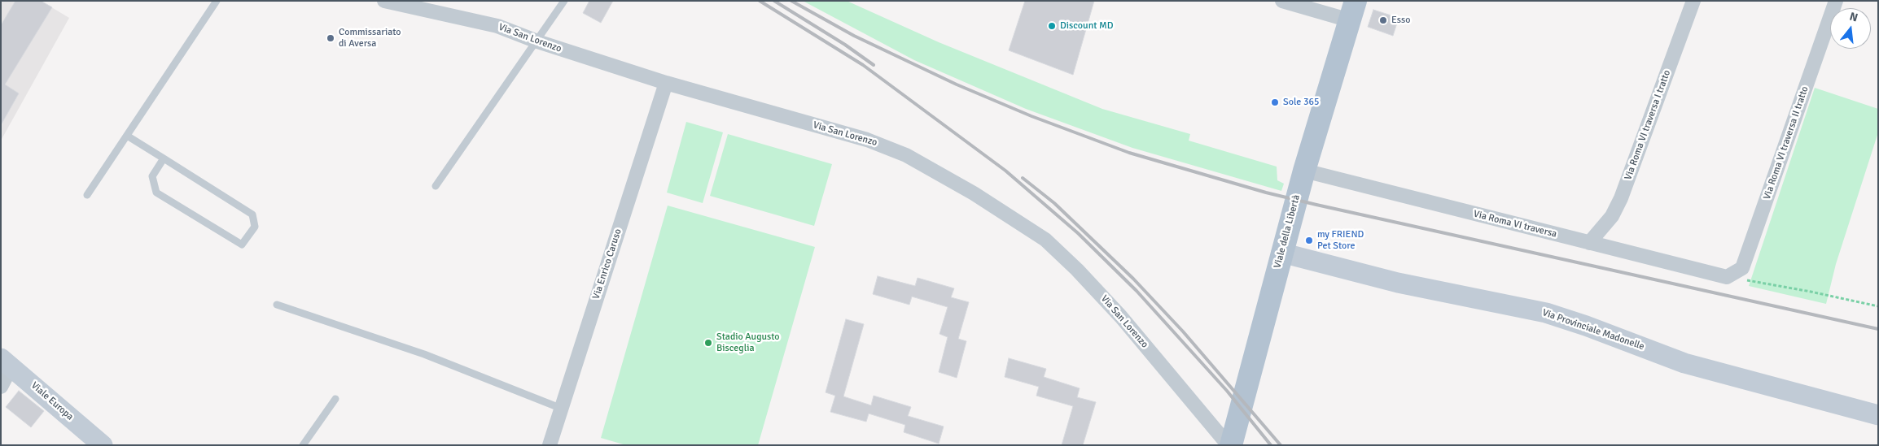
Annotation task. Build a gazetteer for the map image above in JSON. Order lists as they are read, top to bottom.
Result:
{
  "streets": {
    "main road": ["Viale della Libertà"],
    "street": [
      "Via San Lorenzo",
      "Via Roma VI traversa I tratto",
      "Via Roma VI traversa II tratto",
      "Via Roma VI traversa",
      "Via Enrico Caruso",
      "Via Provinciale Madonelle",
      "Viale Europa"
    ]
  },
  "crossings": [
    ["Via San Lorenzo", "Viale della Libertà"],
    ["Via San Lorenzo", "Via Enrico Caruso"],
    ["Via Roma VI traversa I tratto", "Via Roma VI traversa"],
    ["Via Roma VI traversa II tratto", "Via Roma VI traversa"],
    ["Via Roma VI traversa", "Viale della Libertà"],
    ["Viale della Libertà", "Via Provinciale Madonelle"]
  ],
  "places": [
    "Esso",
    "Discount MD",
    "Commissariato di Aversa",
    "Sole 365",
    "my FRIEND Pet Store",
    "Stadio Augusto Bisceglia"
  ],
  "north": "top"
}
